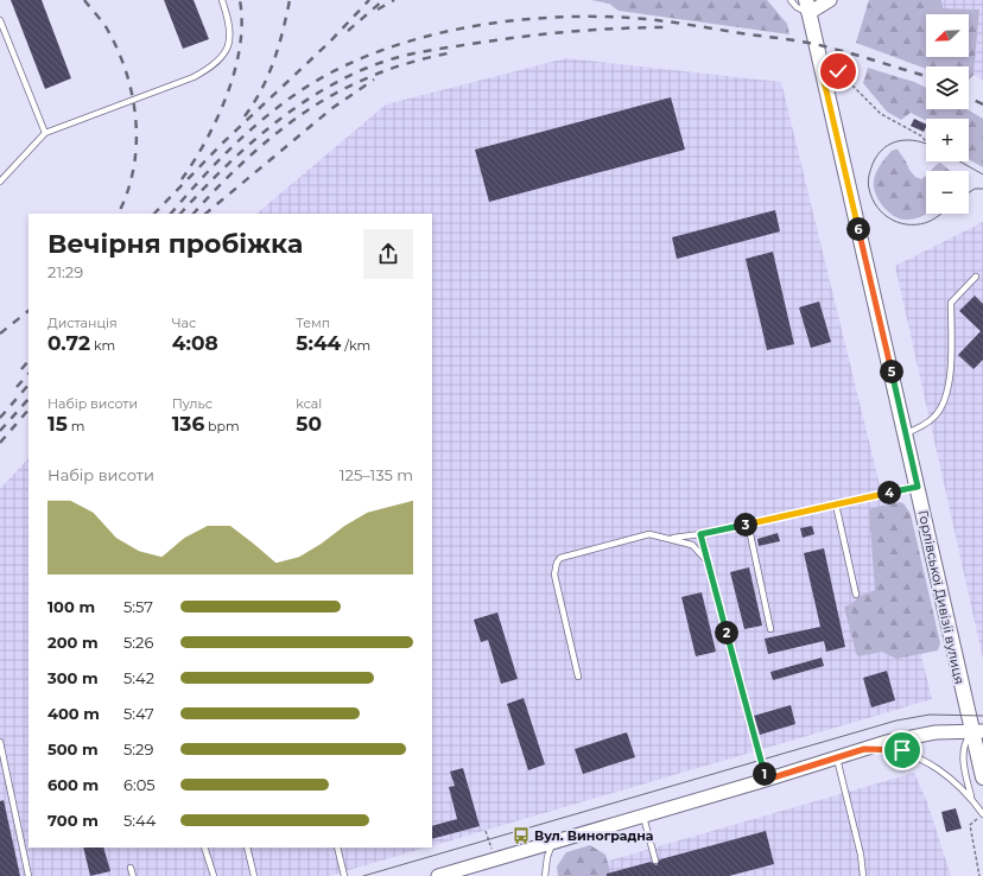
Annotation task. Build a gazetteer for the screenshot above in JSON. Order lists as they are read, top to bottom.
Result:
{
  "streets": {
    "main road": ["Горлівської Дивізії вулиця"]
  },
  "places": {
    "bus stop": ["Вул. Виноградна"]
  },
  "north": "bottom left",
  "page": {
    "map_buttons": ["+", "−"],
    "heading": ["Вечірня пробіжка", "21:29"],
    "pins": [
      "6",
      "5",
      "4",
      "3",
      "2",
      "1"
    ],
    "stats": [
      ["Дистанція", "0.72 km"],
      ["Час", "4:08"],
      ["Темп", "5:44 /km"],
      ["Набір висоти", "15 m"],
      ["Пульс", "136 bpm"],
      ["kcal", "50"]
    ],
    "chart": ["Набір висоти", "125–135 m"],
    "list": [
      {
        "name": "100 m",
        "note": "5:57"
      },
      {
        "name": "200 m",
        "note": "5:26"
      },
      {
        "name": "300 m",
        "note": "5:42"
      },
      {
        "name": "400 m",
        "note": "5:47"
      },
      {
        "name": "500 m",
        "note": "5:29"
      },
      {
        "name": "600 m",
        "note": "6:05"
      },
      {
        "name": "700 m",
        "note": "5:44"
      }
    ]
  }
}
